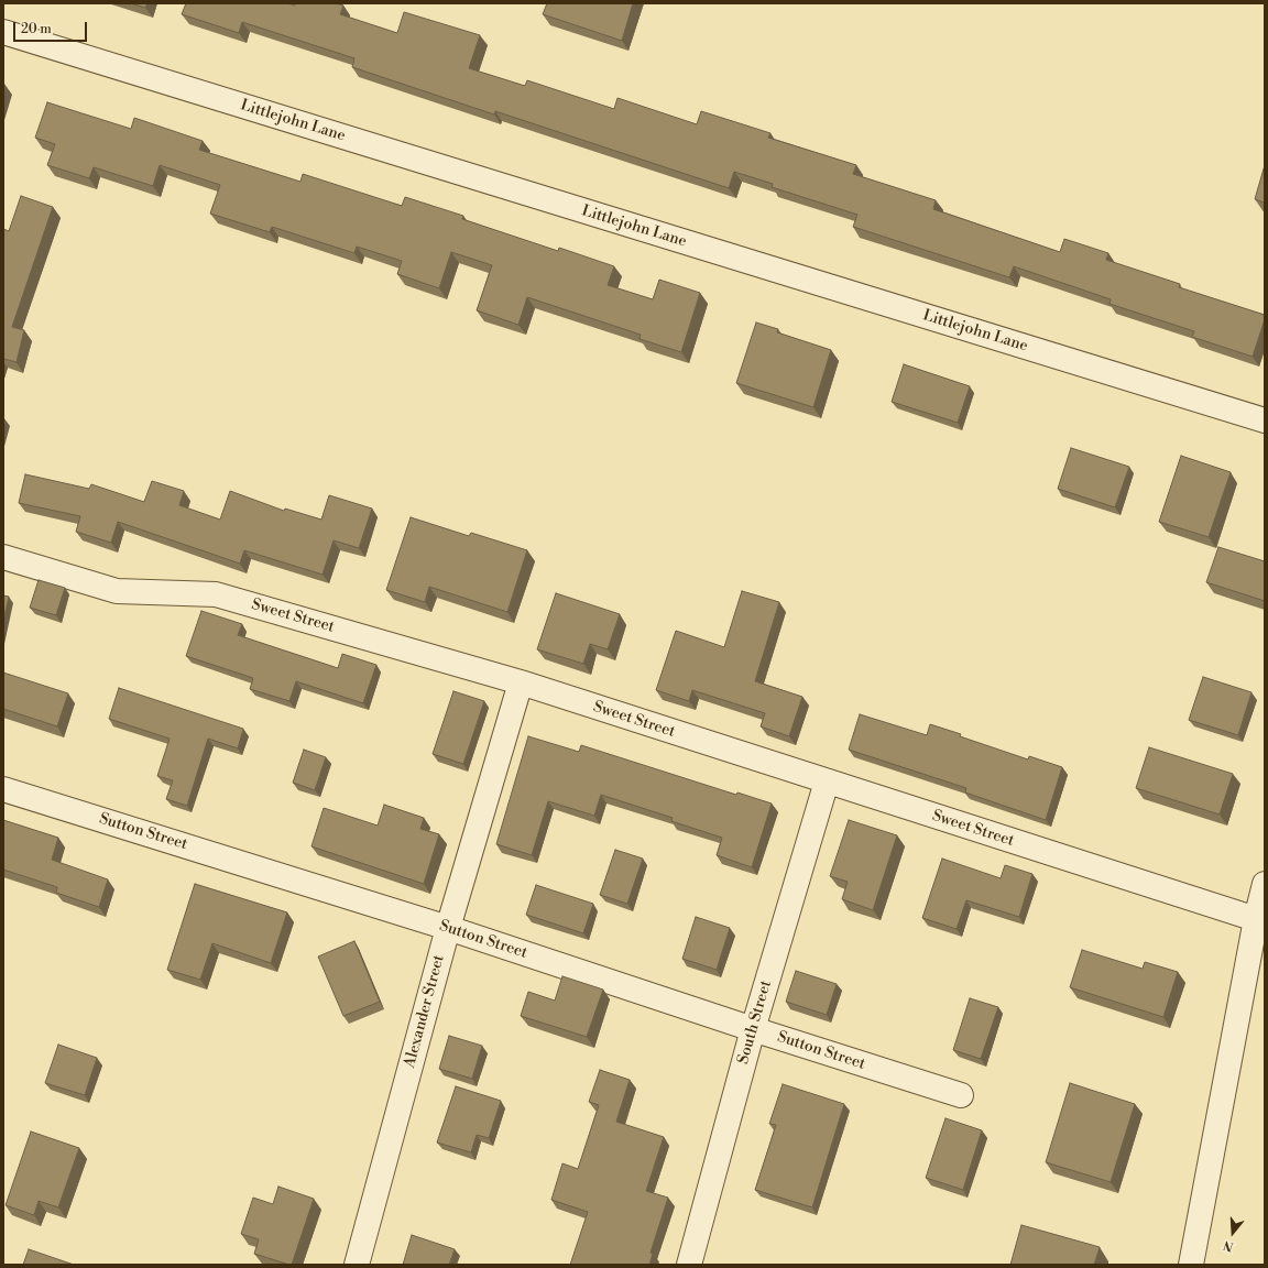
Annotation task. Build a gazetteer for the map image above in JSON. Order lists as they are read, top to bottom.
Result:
{
  "streets": {
    "street": [
      "Littlejohn Lane",
      "Sweet Street",
      "Sutton Street",
      "Alexander Street",
      "South Street"
    ]
  },
  "crossings": [
    ["Sweet Street", "Alexander Street"],
    ["Sweet Street", "South Street"],
    ["Sutton Street", "Alexander Street"],
    ["Sutton Street", "South Street"]
  ],
  "scale_bar": "20 m",
  "north": "bottom"
}
